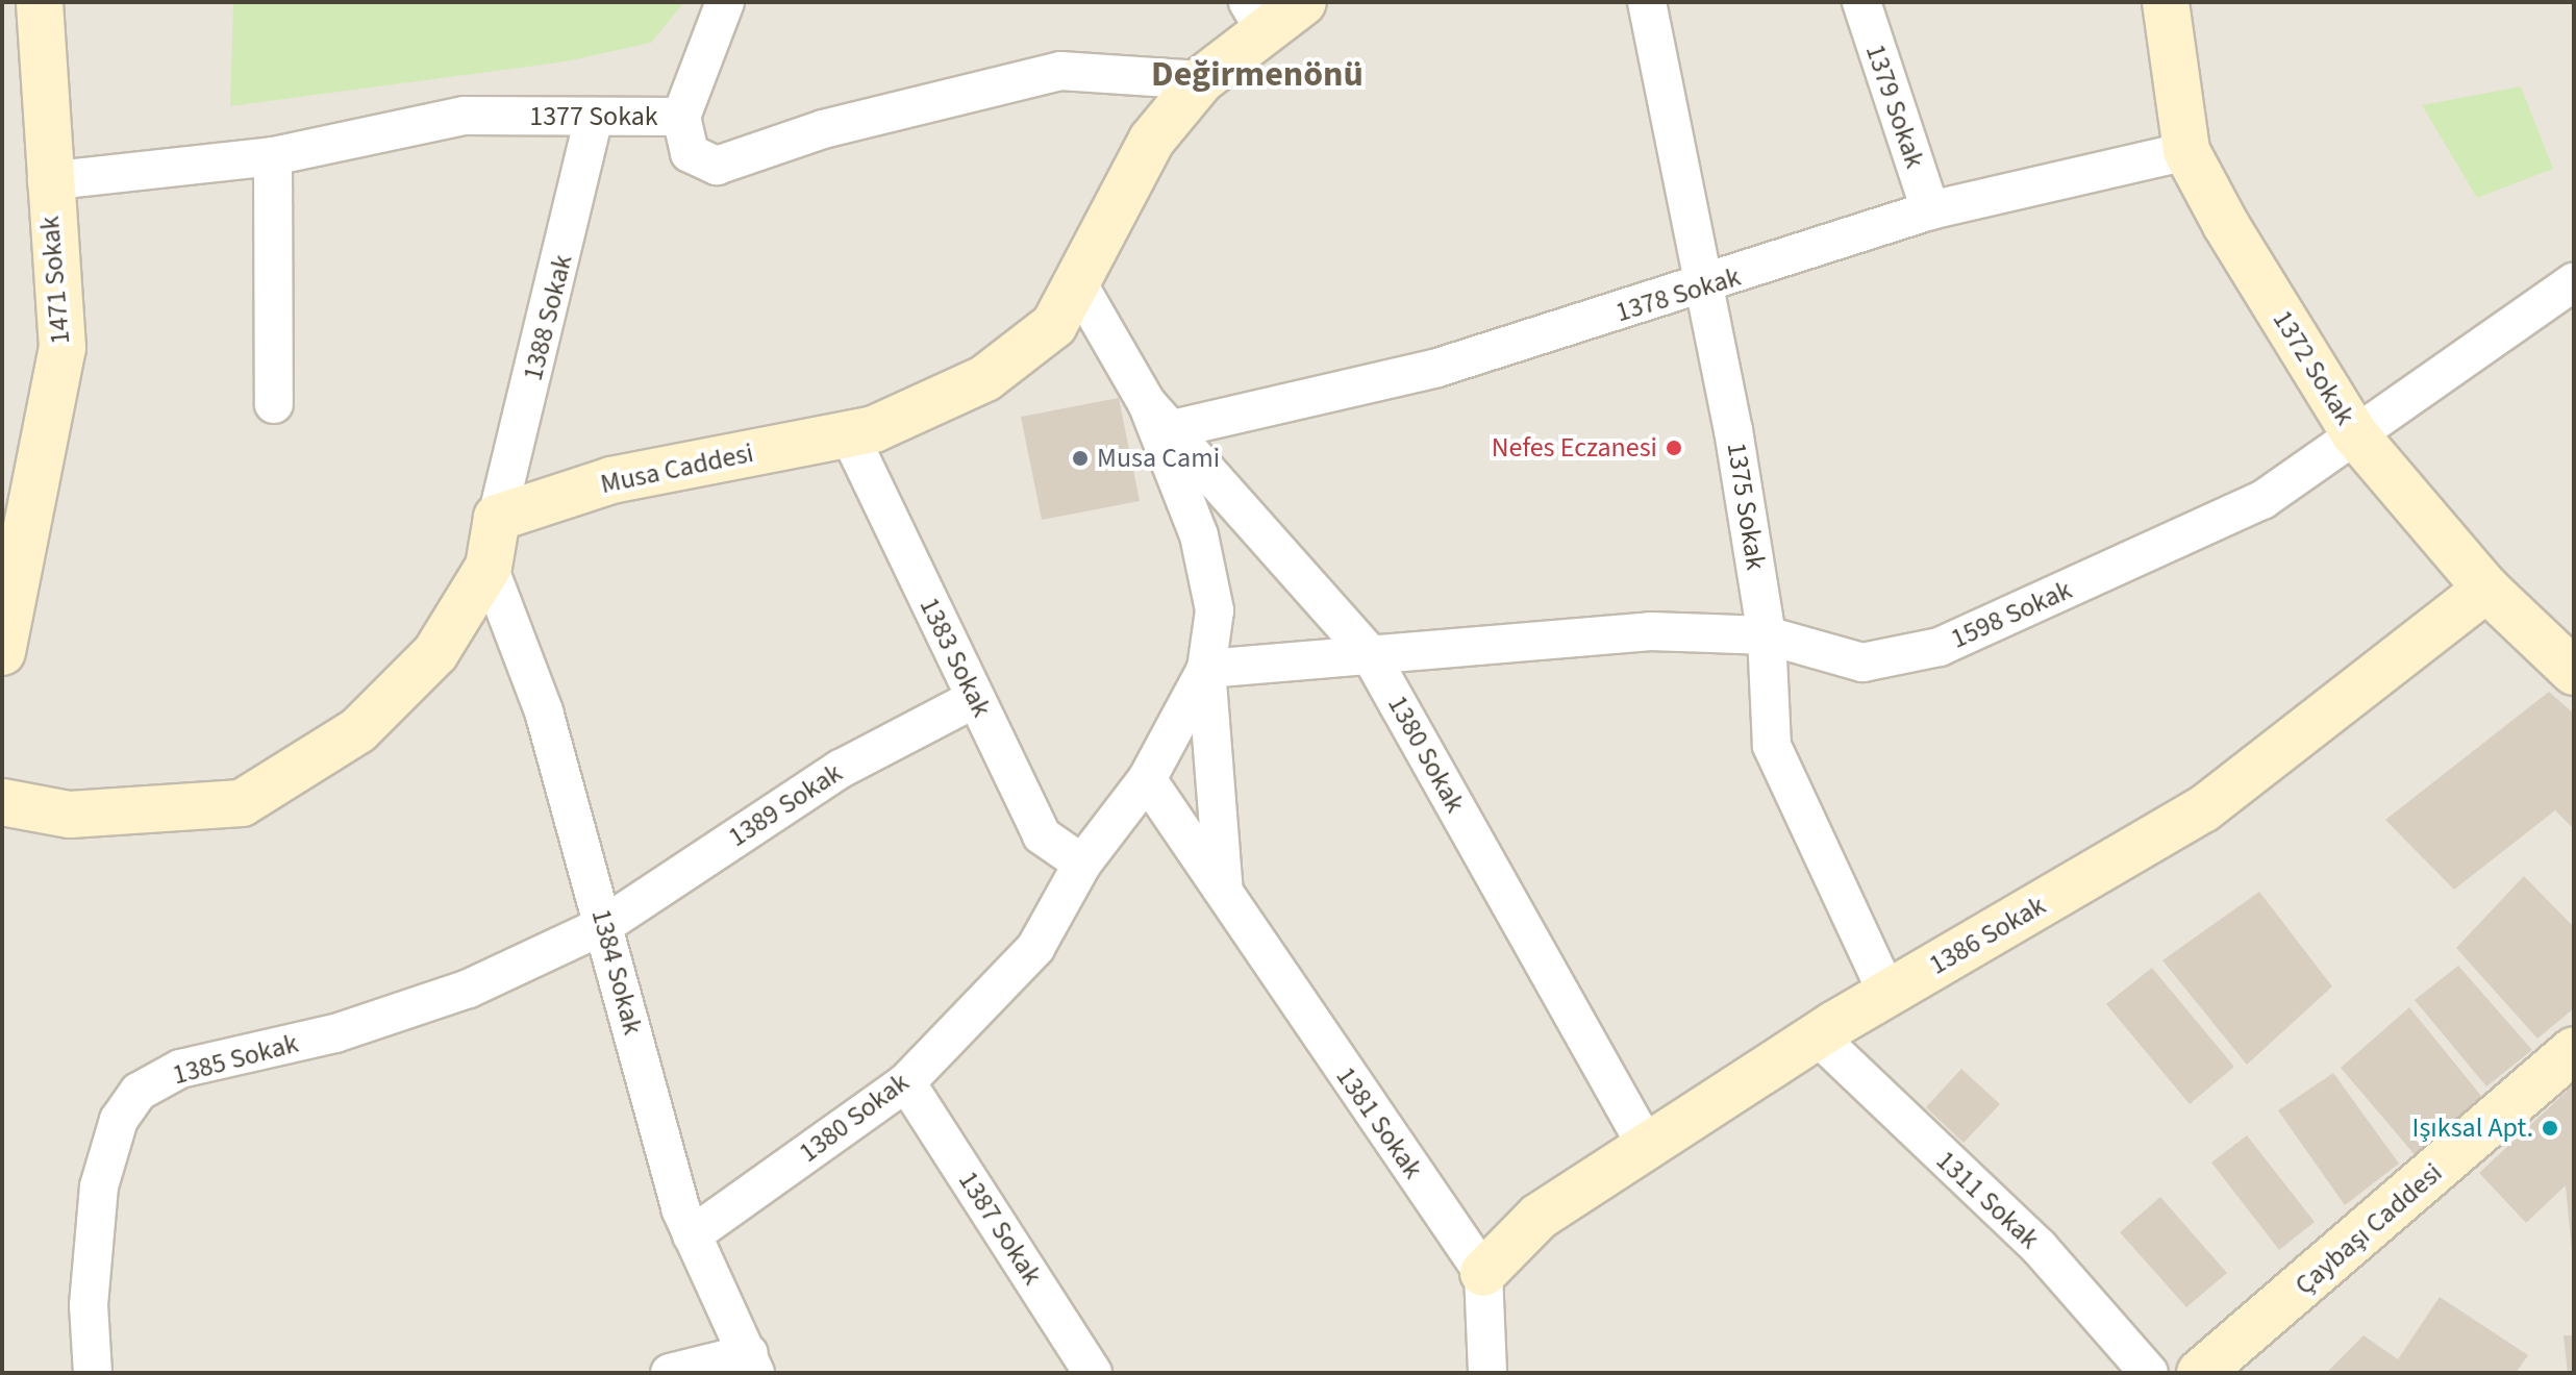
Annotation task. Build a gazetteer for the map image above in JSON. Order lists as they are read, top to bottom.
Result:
{
  "streets": {
    "street": [
      "1379 Sokak",
      "1377 Sokak",
      "1471 Sokak",
      "1378 Sokak",
      "1388 Sokak",
      "1372 Sokak",
      "Musa Caddesi",
      "1375 Sokak",
      "1598 Sokak",
      "1383 Sokak",
      "1380 Sokak",
      "1389 Sokak",
      "1386 Sokak",
      "1384 Sokak",
      "1385 Sokak",
      "1381 Sokak",
      "1311 Sokak",
      "1387 Sokak",
      "Çaybaşı Caddesi"
    ]
  },
  "crossings": [
    ["1379 Sokak", "1378 Sokak"],
    ["1377 Sokak", "1471 Sokak"],
    ["1377 Sokak", "1388 Sokak"],
    ["1377 Sokak", "Musa Caddesi"],
    ["1378 Sokak", "1372 Sokak"],
    ["1378 Sokak", "1375 Sokak"],
    ["1378 Sokak", "1380 Sokak"],
    ["1388 Sokak", "Musa Caddesi"],
    ["1372 Sokak", "1598 Sokak"],
    ["1372 Sokak", "1386 Sokak"],
    ["Musa Caddesi", "1383 Sokak"],
    ["Musa Caddesi", "1380 Sokak"],
    ["1375 Sokak", "1598 Sokak"],
    ["1375 Sokak", "1386 Sokak"],
    ["1598 Sokak", "1380 Sokak"],
    ["1598 Sokak", "1381 Sokak"],
    ["1383 Sokak", "1380 Sokak"],
    ["1383 Sokak", "1389 Sokak"],
    ["1380 Sokak", "1386 Sokak"],
    ["1380 Sokak", "1384 Sokak"],
    ["1380 Sokak", "1381 Sokak"],
    ["1380 Sokak", "1387 Sokak"],
    ["1389 Sokak", "1384 Sokak"],
    ["1389 Sokak", "1385 Sokak"],
    ["1386 Sokak", "1381 Sokak"],
    ["1386 Sokak", "1311 Sokak"],
    ["1384 Sokak", "1385 Sokak"]
  ],
  "districts": ["Değirmenönü"],
  "places": ["Nefes Eczanesi", "Musa Cami", "Işıksal Apt."]
}
